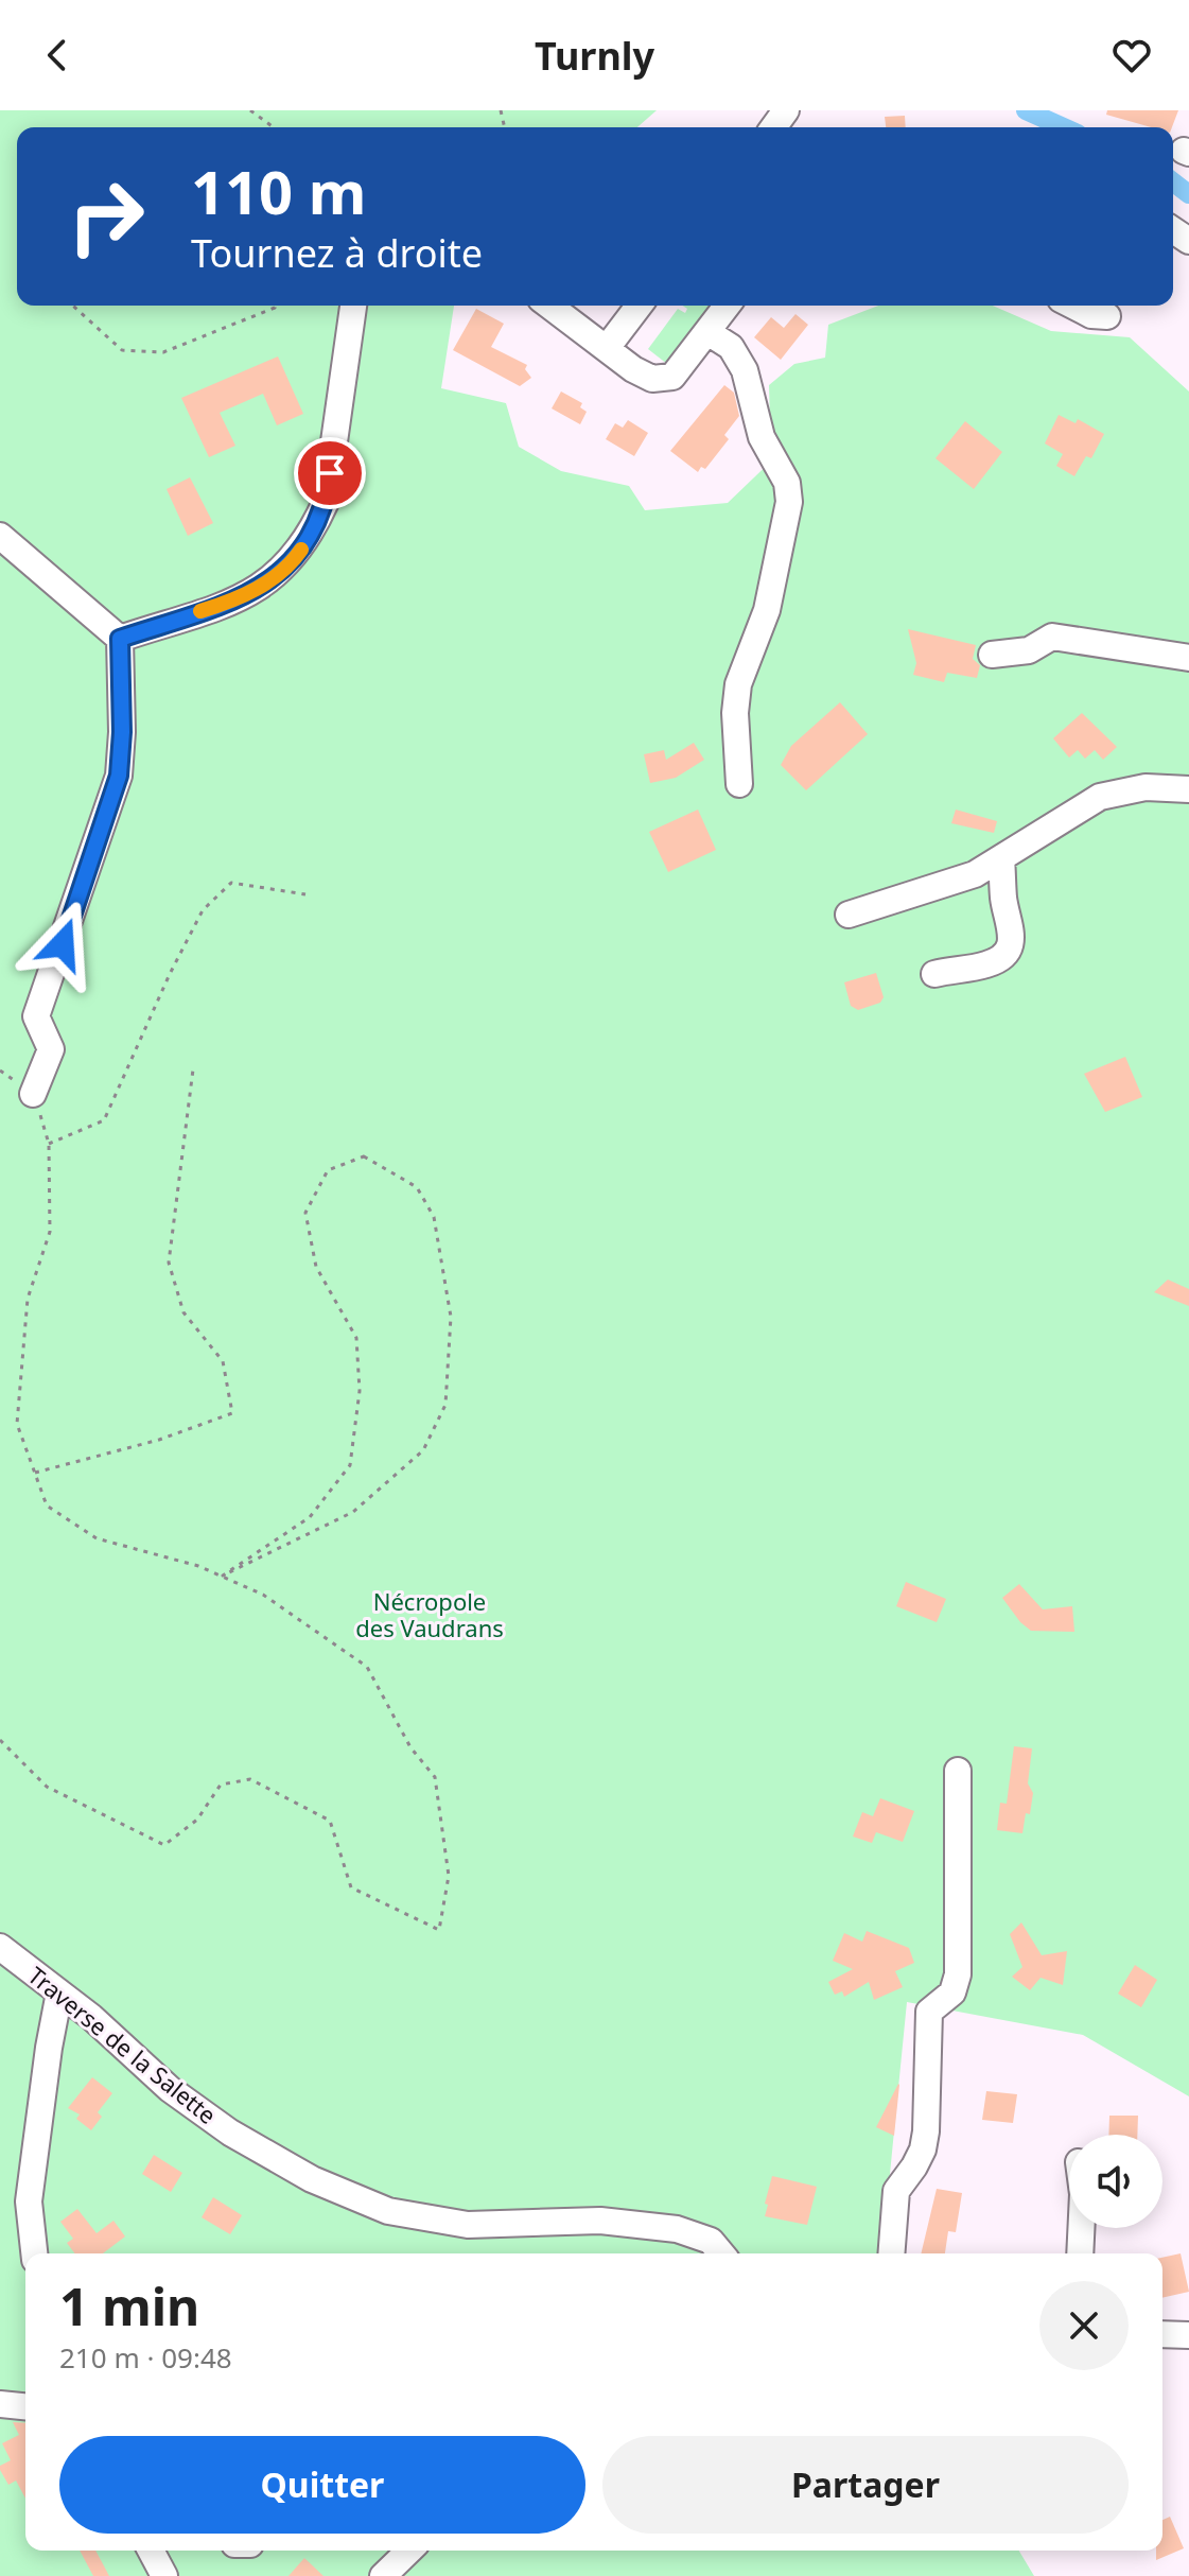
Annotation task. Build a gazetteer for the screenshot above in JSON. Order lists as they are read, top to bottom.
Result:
{
  "streets": {
    "street": ["Traverse de la Salette"]
  },
  "parks": ["Nécropole des Vaudrans"],
  "page": {
    "header": "Turnly",
    "turn": ["110 m", "Tournez à droite"],
    "heading": ["1 min", "210 m · 09:48"],
    "buttons": ["Quitter", "Partager"]
  }
}
